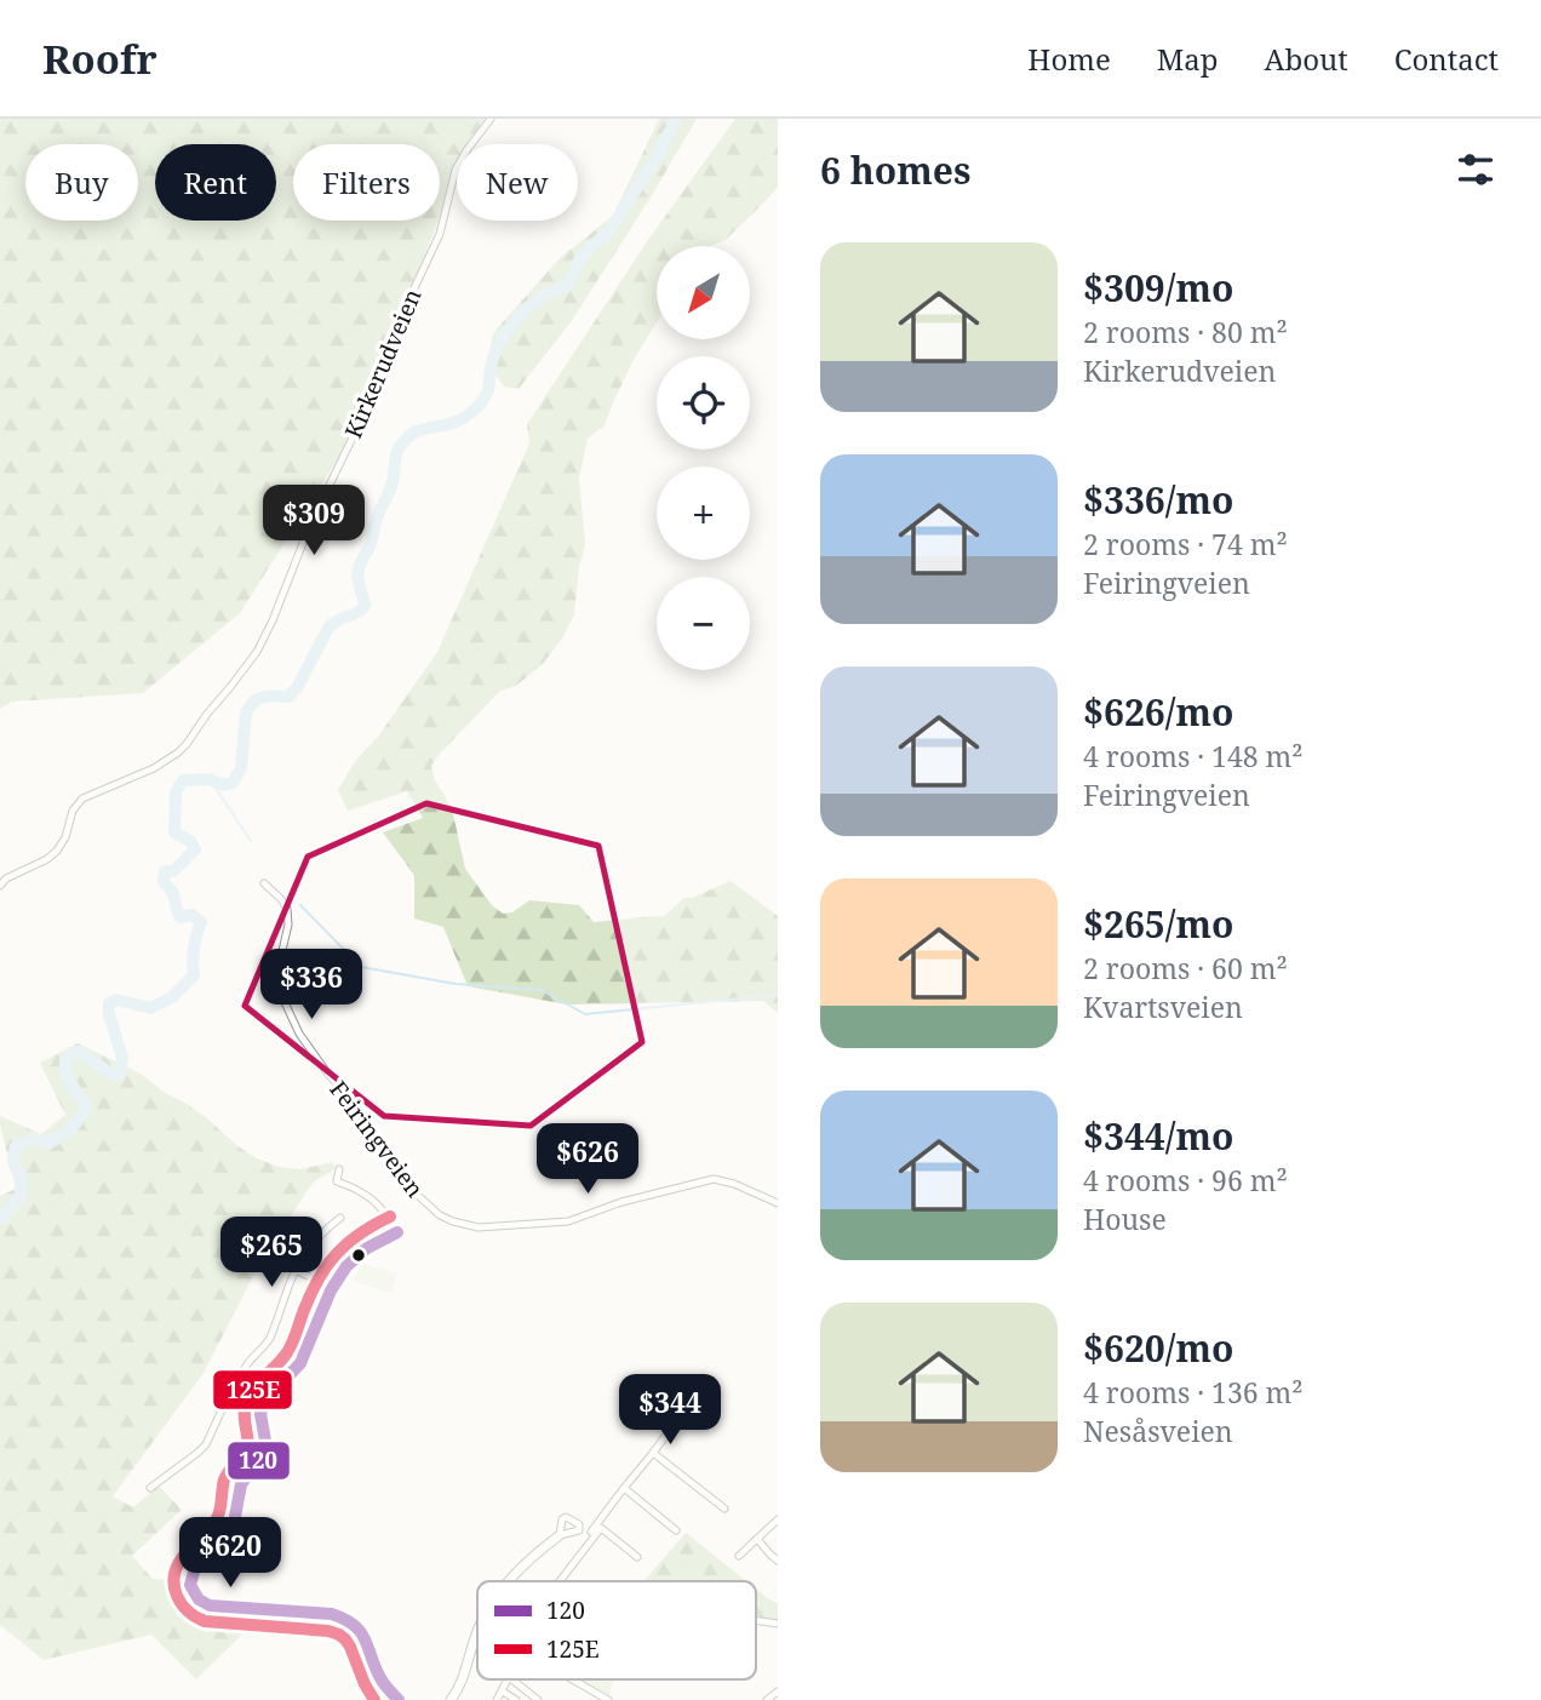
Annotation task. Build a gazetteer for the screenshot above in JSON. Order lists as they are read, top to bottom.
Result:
{
  "streets": {
    "street": ["Kirkerudveien", "Feiringveien"]
  },
  "lines": ["transit line 125E", "transit line 120"],
  "legend": ["120", "125E"],
  "north": "bottom left",
  "page": {
    "header": "Roofr",
    "nav": [
      "Home",
      "Map",
      "About",
      "Contact"
    ],
    "heading": "6 homes",
    "chip": [
      "Buy",
      "Rent",
      "Filters",
      "New"
    ],
    "list": [
      {
        "name": "$309/mo",
        "note": "2 rooms · 80 m² · Kirkerudveien"
      },
      {
        "name": "$336/mo",
        "note": "2 rooms · 74 m² · Feiringveien"
      },
      {
        "name": "$626/mo",
        "note": "4 rooms · 148 m² · Feiringveien"
      },
      {
        "name": "$265/mo",
        "note": "2 rooms · 60 m² · Kvartsveien"
      },
      {
        "name": "$344/mo",
        "note": "4 rooms · 96 m² · House"
      },
      {
        "name": "$620/mo",
        "note": "4 rooms · 136 m² · Nesåsveien"
      }
    ],
    "map_buttons": ["+", "−"],
    "price": [
      "$309",
      "$336",
      "$626",
      "$265",
      "$344",
      "$620"
    ]
  }
}
